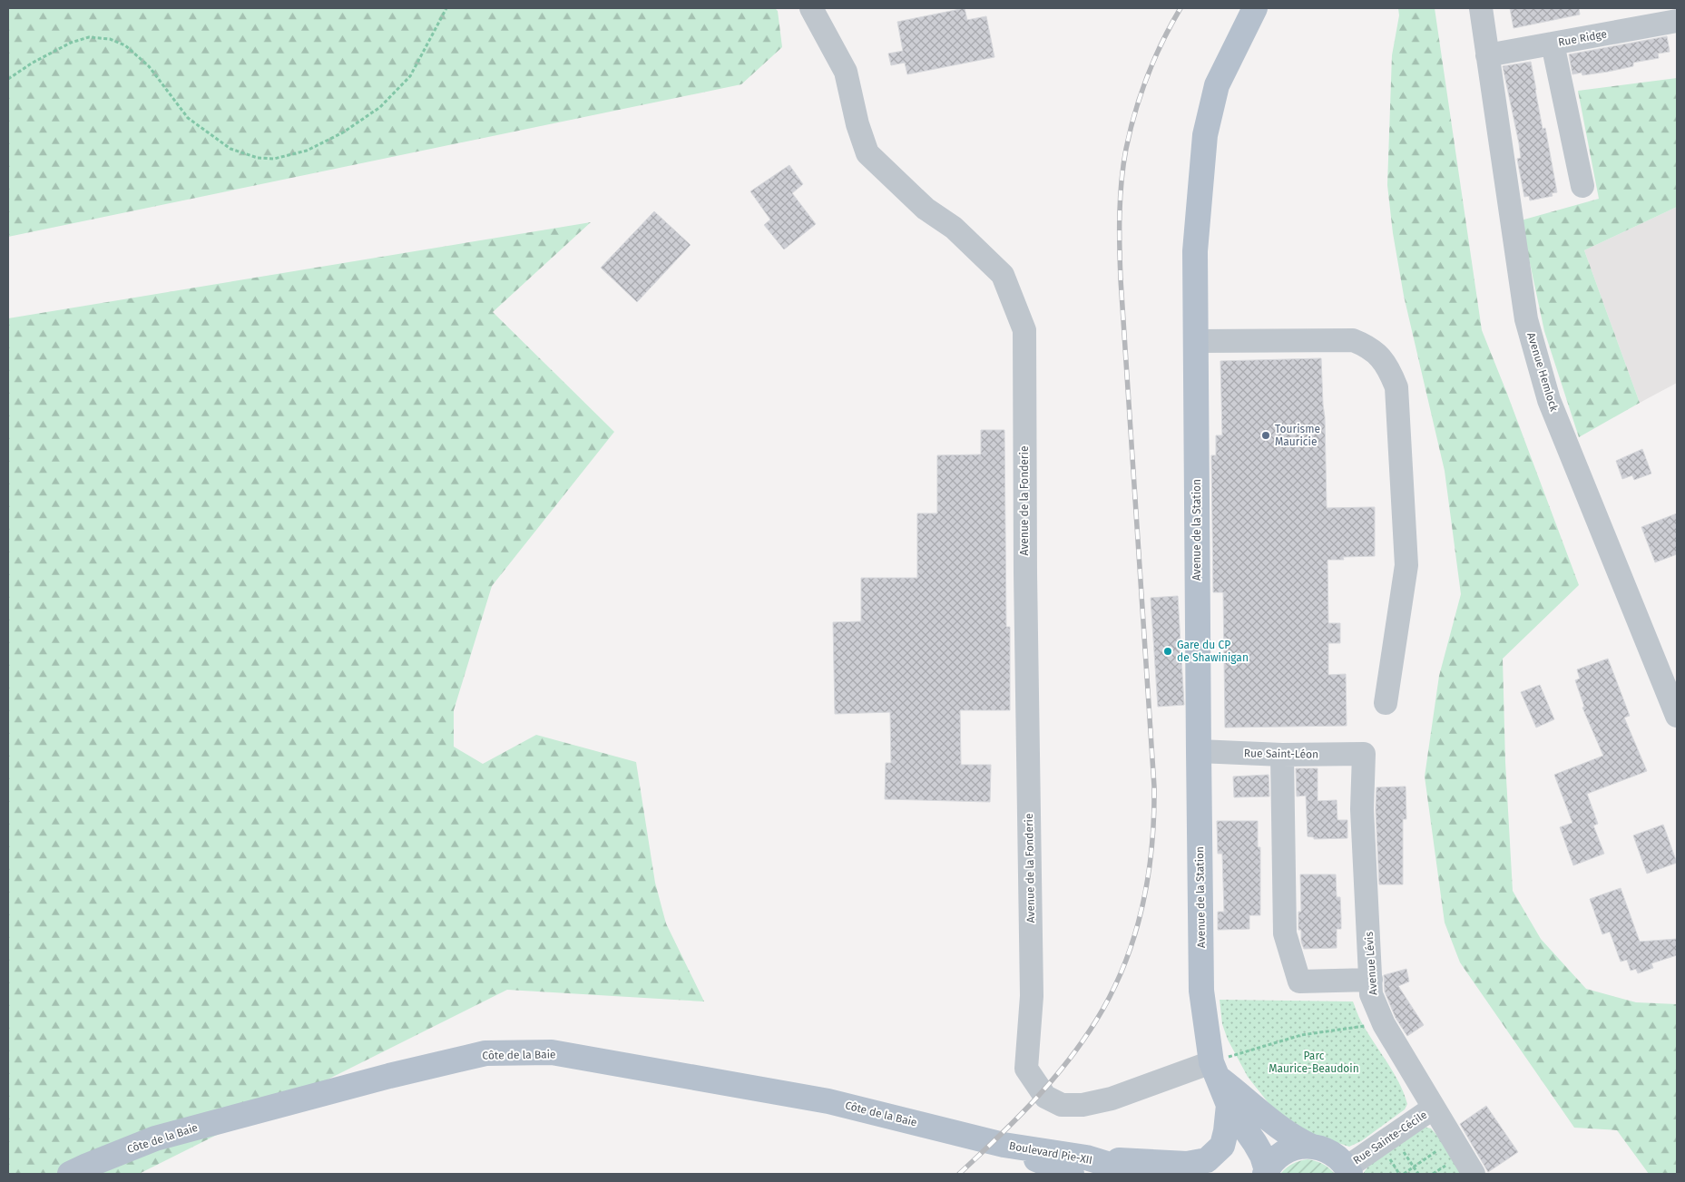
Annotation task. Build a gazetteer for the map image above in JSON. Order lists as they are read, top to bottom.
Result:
{
  "streets": {
    "main road": ["Avenue de la Station", "Côte de la Baie", "Boulevard Pie-XII"],
    "street": [
      "Rue Ridge",
      "Avenue Hemlock",
      "Avenue de la Fonderie",
      "Rue Saint-Léon",
      "Avenue Lévis",
      "Rue Sainte-Cécile"
    ]
  },
  "crossings": [
    ["Rue Ridge", "Avenue Hemlock"],
    ["Avenue de la Fonderie", "Avenue de la Station"],
    ["Avenue de la Station", "Rue Saint-Léon"],
    ["Rue Saint-Léon", "Avenue Lévis"],
    ["Avenue Lévis", "Rue Sainte-Cécile"],
    ["Côte de la Baie", "Boulevard Pie-XII"]
  ],
  "parks": ["Parc Maurice-Beaudoin"],
  "places": ["Tourisme Mauricie", "Gare du CP de Shawinigan"]
}
